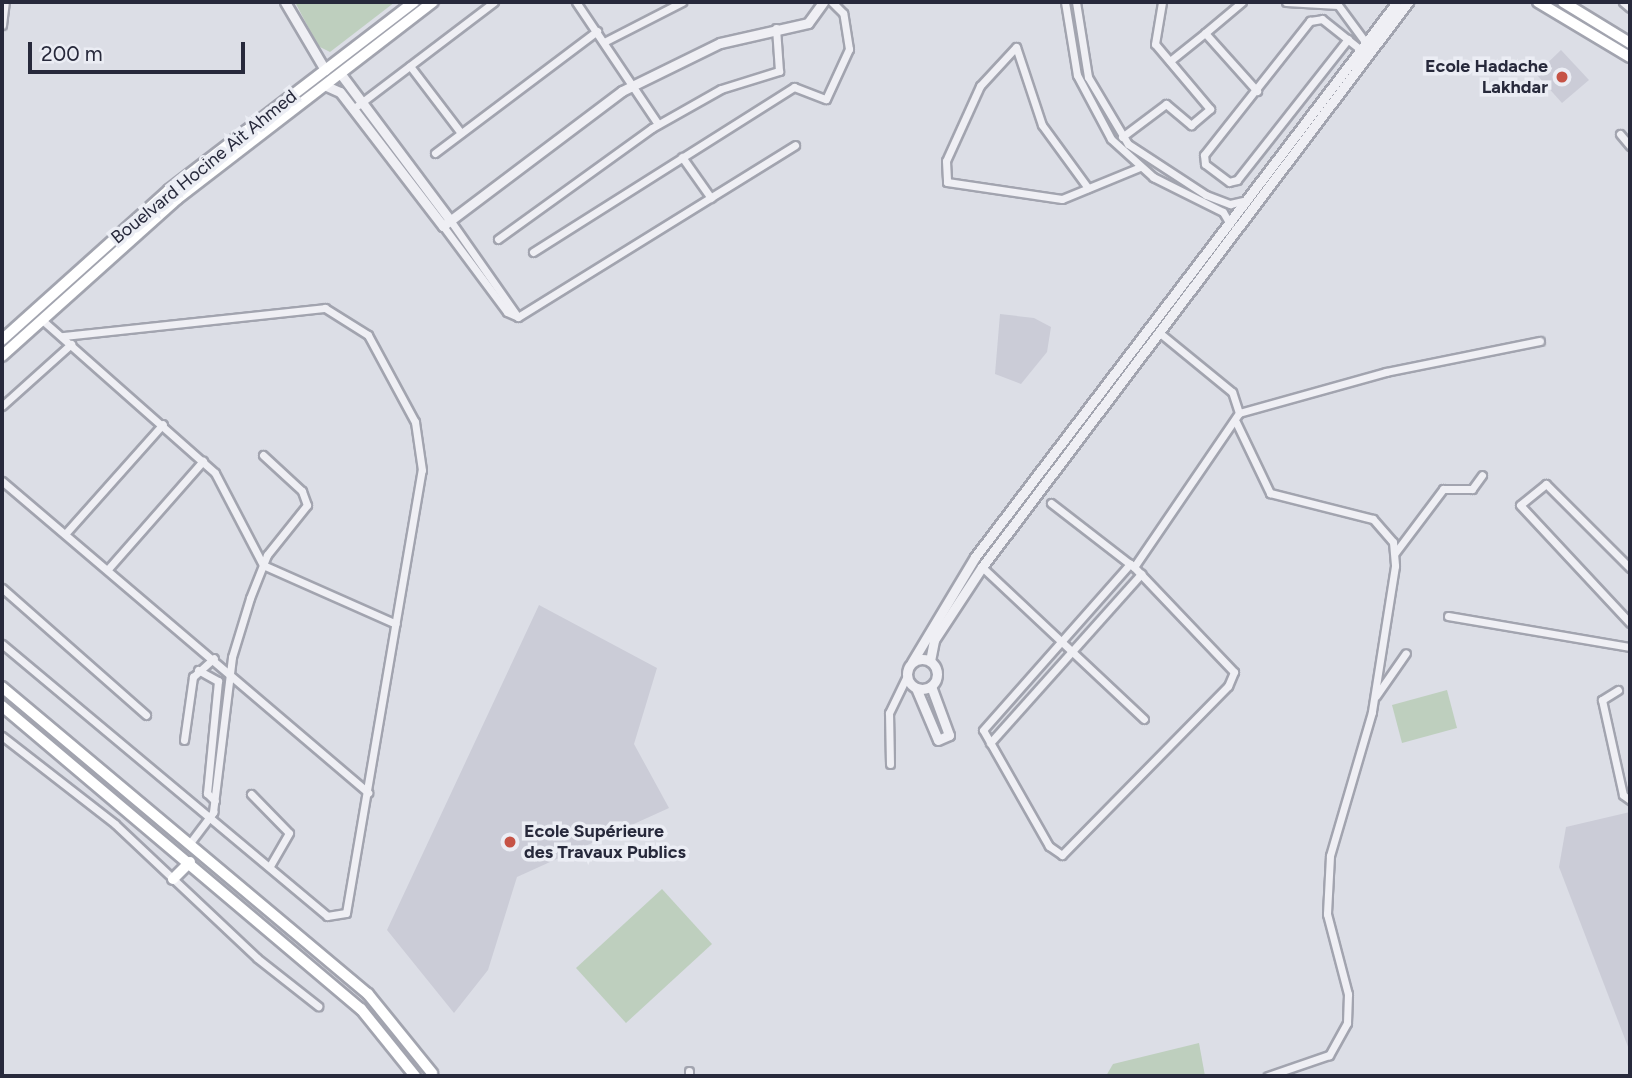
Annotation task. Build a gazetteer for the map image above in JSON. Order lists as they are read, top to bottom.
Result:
{
  "streets": {
    "main road": ["Bouelvard Hocine Ait Ahmed"]
  },
  "places": ["Ecole Hadache Lakhdar", "Ecole Supérieure des Travaux Publics"],
  "scale_bar": "200 m"
}
